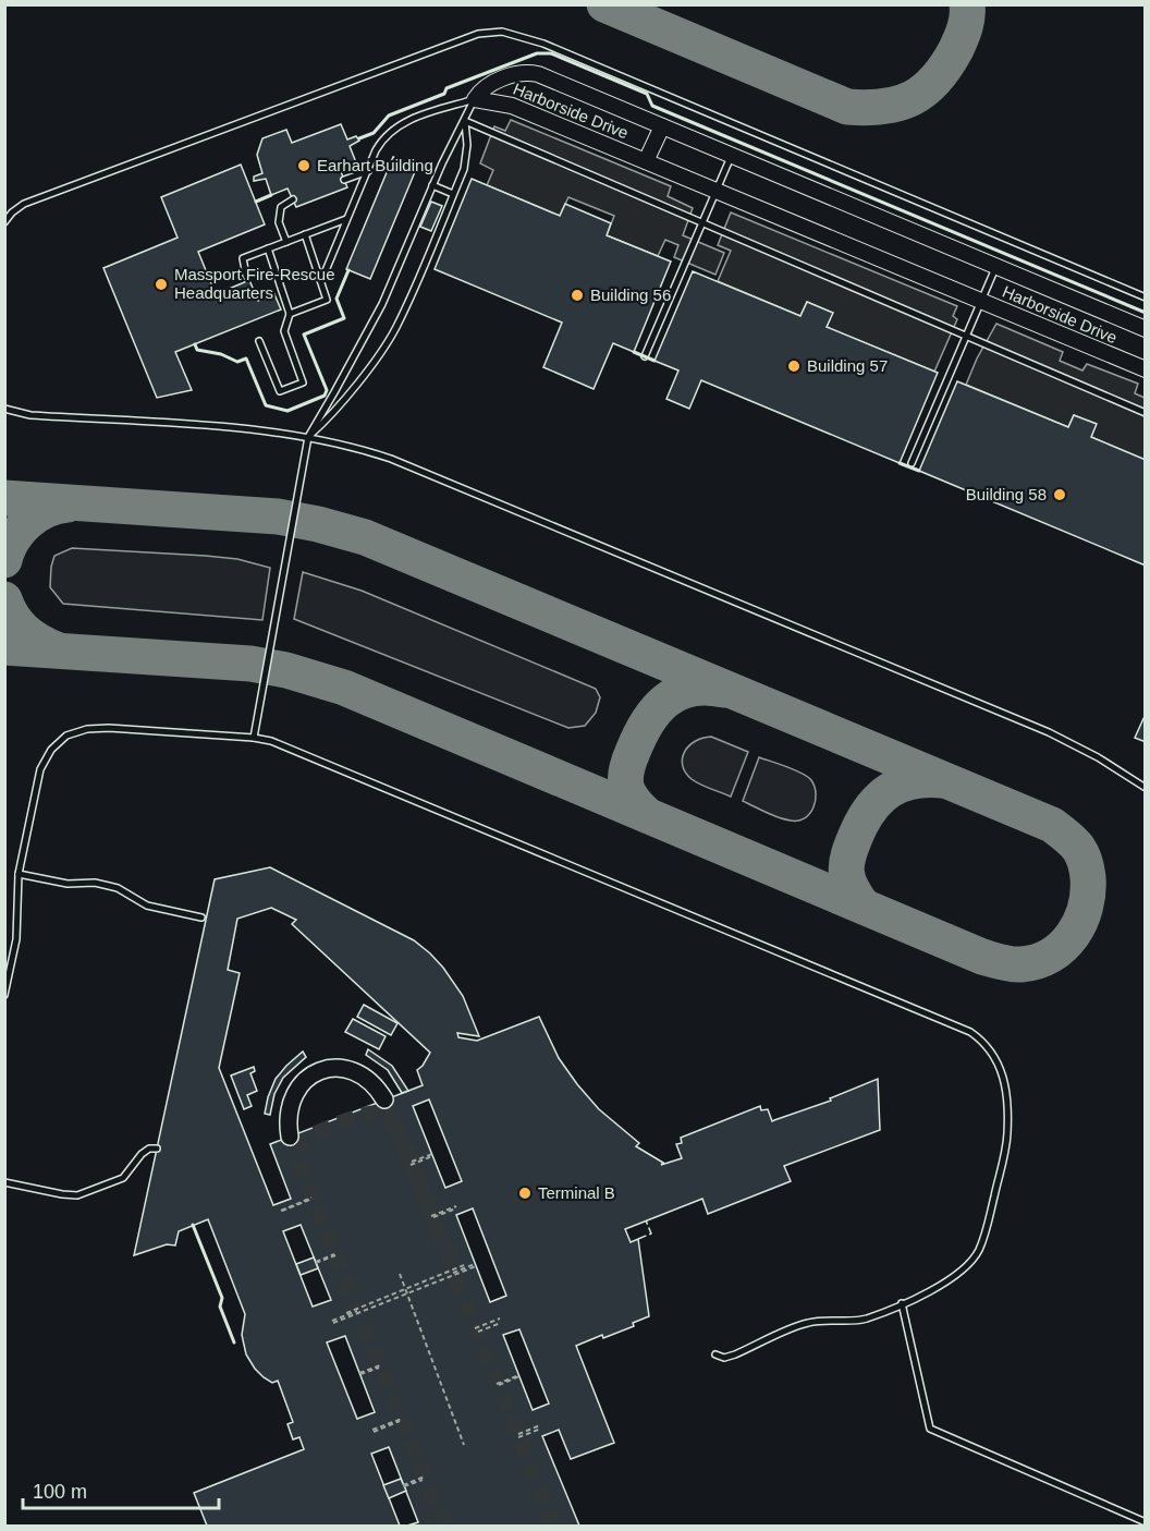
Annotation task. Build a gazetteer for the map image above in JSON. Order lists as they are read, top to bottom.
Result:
{
  "streets": {
    "street": ["Harborside Drive"]
  },
  "places": [
    "Earhart Building",
    "Massport Fire-Rescue Headquarters",
    "Building 56",
    "Building 57",
    "Building 58",
    "Terminal B"
  ],
  "scale_bar": "100 m"
}
